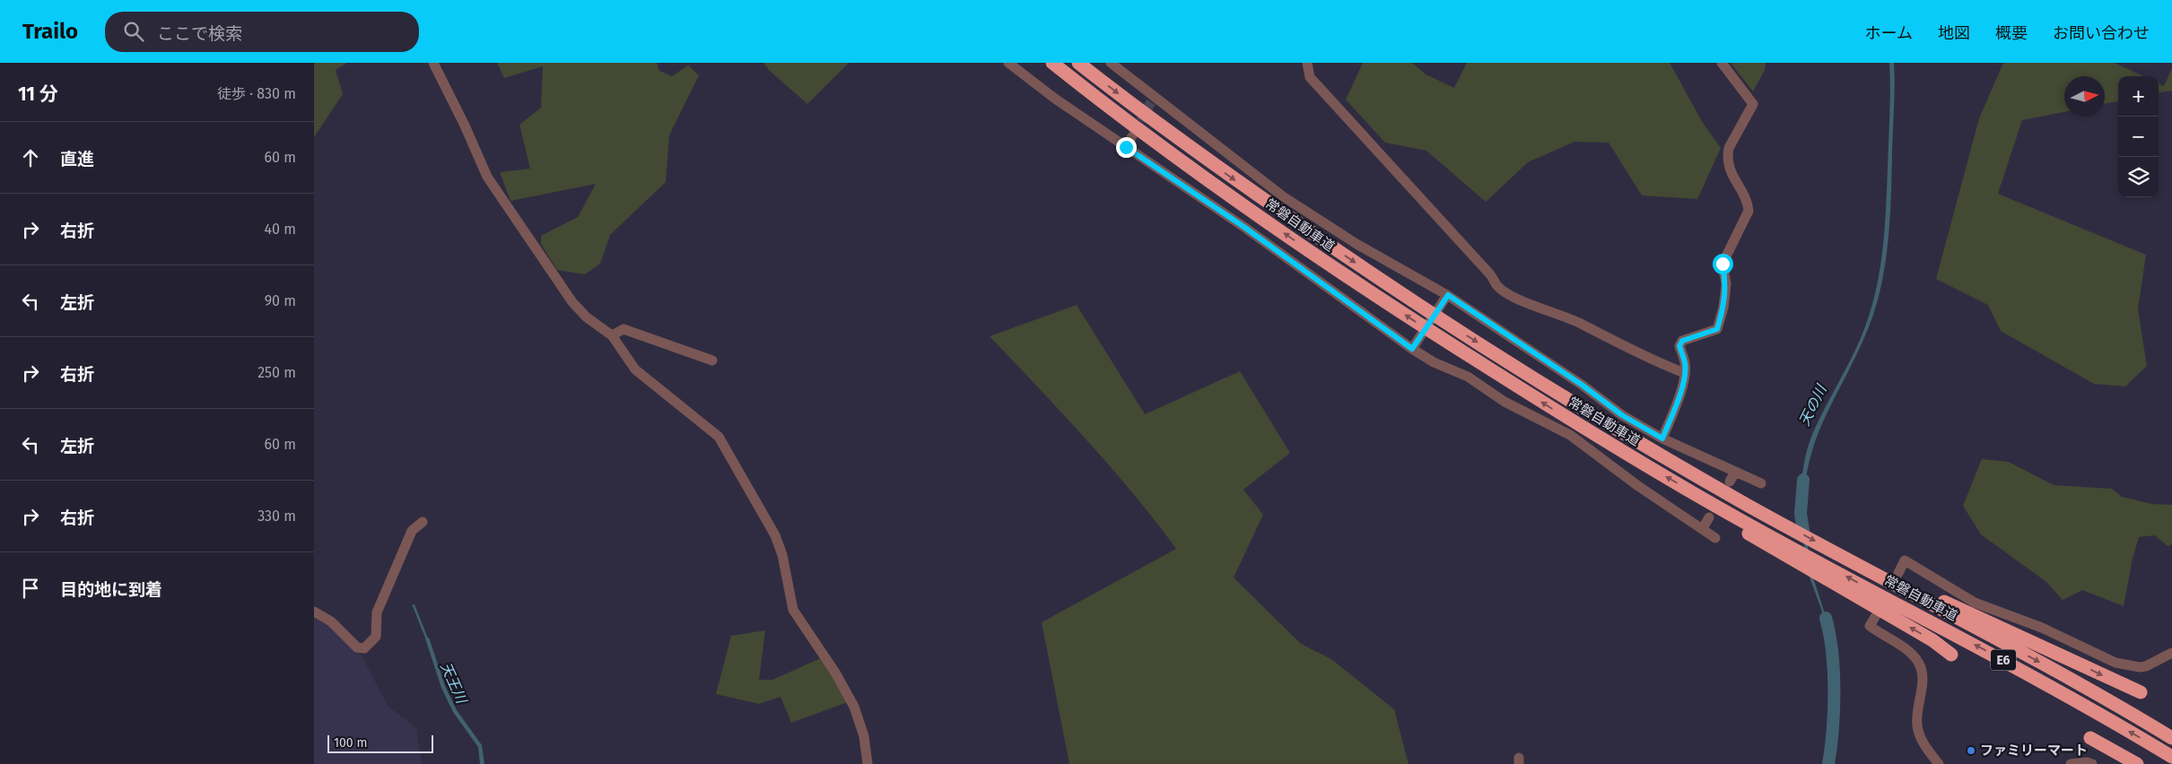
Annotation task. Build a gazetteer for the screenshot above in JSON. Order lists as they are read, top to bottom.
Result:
{
  "streets": {
    "highway": ["常磐自動車道", "E6"]
  },
  "water": ["天の川", "天王川"],
  "places": ["ファミリーマート"],
  "scale_bar": "100 m",
  "north": "right",
  "page": {
    "header": "Trailo",
    "search": "ここで検索",
    "nav": [
      "ホーム",
      "地図",
      "概要",
      "お問い合わせ"
    ],
    "heading": ["11 分", "徒歩 · 830 m"],
    "map_buttons": ["+", "−"],
    "list": [
      ["直進", "60 m"],
      ["右折", "40 m"],
      ["左折", "90 m"],
      ["右折", "250 m"],
      ["左折", "60 m"],
      ["右折", "330 m"],
      "目的地に到着"
    ],
    "scale": "100 m"
  }
}
